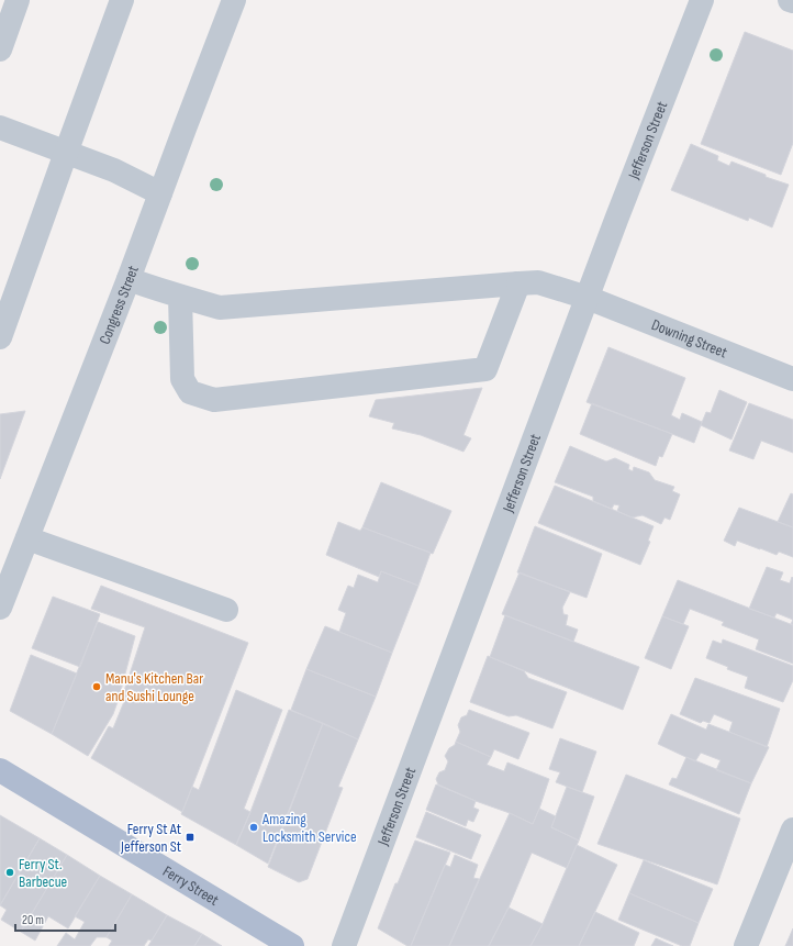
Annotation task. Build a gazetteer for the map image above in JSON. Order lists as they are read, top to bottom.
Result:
{
  "streets": {
    "main road": ["Ferry Street"],
    "street": ["Jefferson Street", "Congress Street", "Downing Street"]
  },
  "crossings": [
    ["Jefferson Street", "Downing Street"],
    ["Congress Street", "Downing Street"]
  ],
  "places": {
    "other": ["Manu's Kitchen Bar and Sushi Lounge", "Amazing Locksmith Service", "Ferry St. Barbecue"],
    "transit": ["Ferry St At Jefferson St"]
  },
  "scale_bar": "20 m"
}
